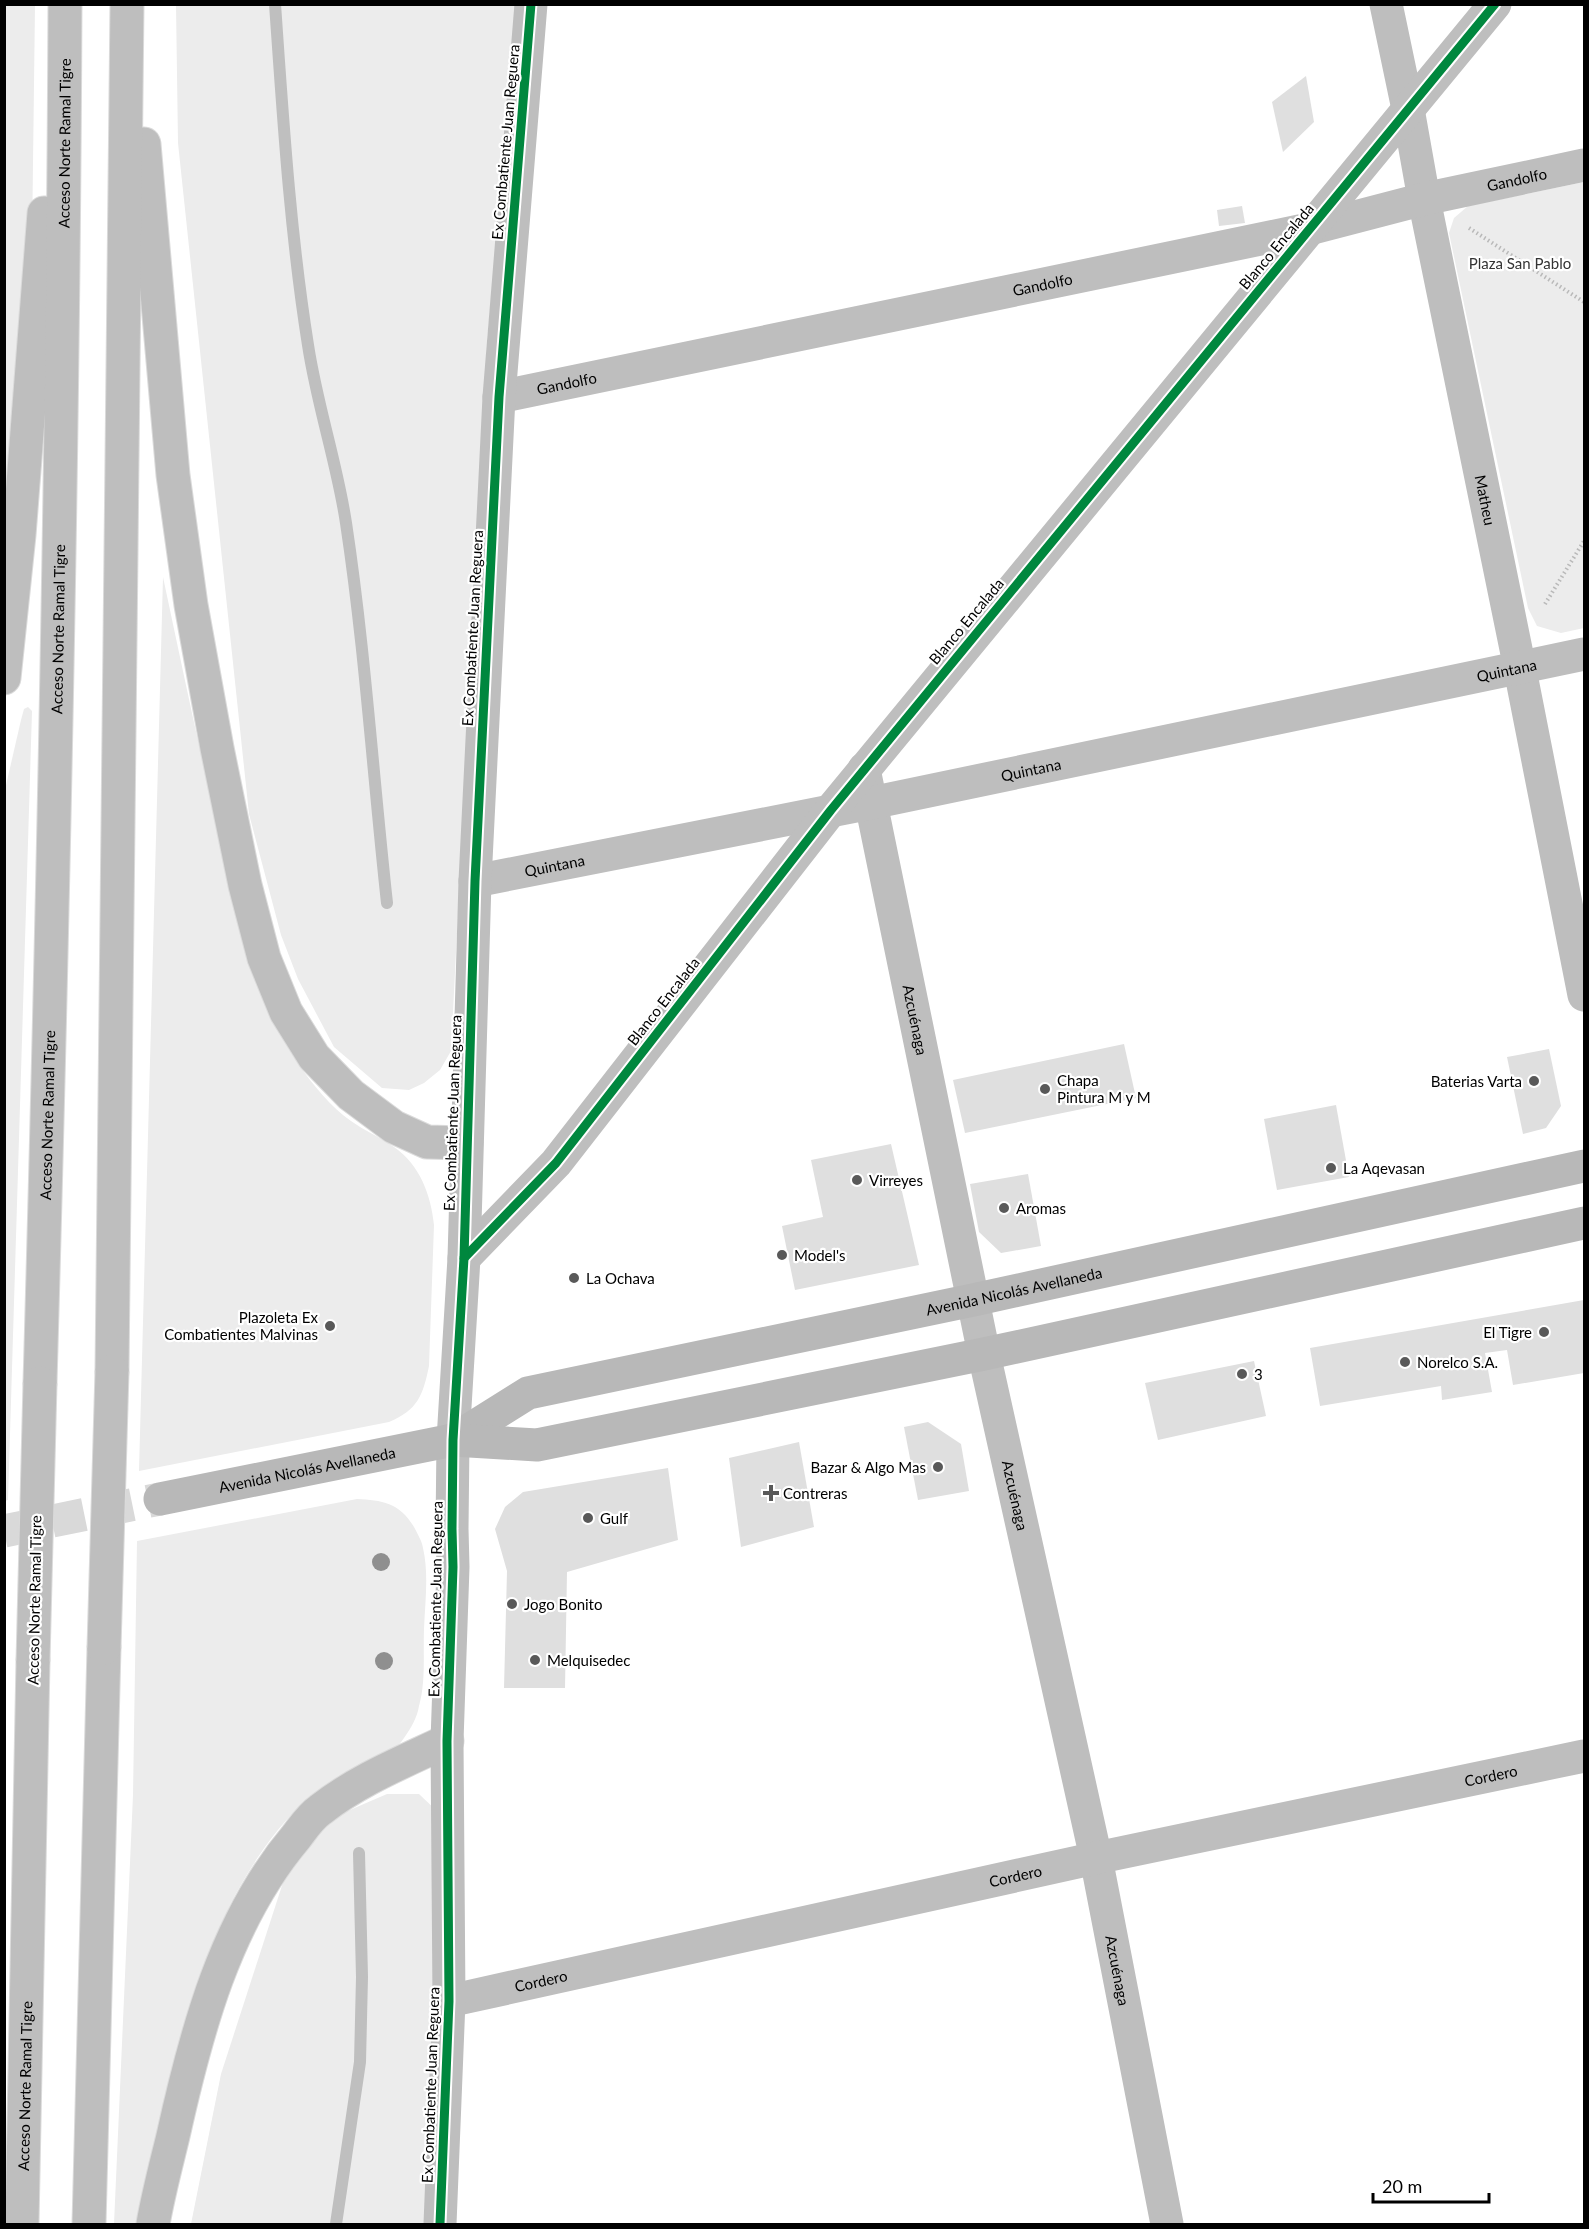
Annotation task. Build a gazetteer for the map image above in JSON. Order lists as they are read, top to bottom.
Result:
{
  "streets": {
    "main road": [
      "Ex Combatiente Juan Reguera",
      "Acceso Norte Ramal Tigre",
      "Gandolfo",
      "Blanco Encalada",
      "Matheu",
      "Quintana",
      "Azcuénaga",
      "Avenida Nicolás Avellaneda",
      "Cordero"
    ]
  },
  "crossings": [
    ["Ex Combatiente Juan Reguera", "Gandolfo"],
    ["Ex Combatiente Juan Reguera", "Blanco Encalada"],
    ["Ex Combatiente Juan Reguera", "Quintana"],
    ["Ex Combatiente Juan Reguera", "Avenida Nicolás Avellaneda"],
    ["Ex Combatiente Juan Reguera", "Cordero"],
    ["Gandolfo", "Blanco Encalada"],
    ["Gandolfo", "Matheu"],
    ["Blanco Encalada", "Matheu"],
    ["Blanco Encalada", "Quintana"],
    ["Blanco Encalada", "Azcuénaga"],
    ["Matheu", "Quintana"],
    ["Quintana", "Azcuénaga"],
    ["Azcuénaga", "Avenida Nicolás Avellaneda"],
    ["Azcuénaga", "Cordero"]
  ],
  "parks": ["Plaza San Pablo"],
  "places": {
    "other": [
      "Baterias Varta",
      "Chapa Pintura M y M",
      "La Aqevasan",
      "Virreyes",
      "Aromas",
      "Model's",
      "La Ochava",
      "Plazoleta Ex Combatientes Malvinas",
      "El Tigre",
      "Norelco S.A.",
      "3",
      "Bazar & Algo Mas",
      "Gulf",
      "Jogo Bonito",
      "Melquisedec"
    ],
    "health": ["Contreras"]
  },
  "scale_bar": "20 m"
}
